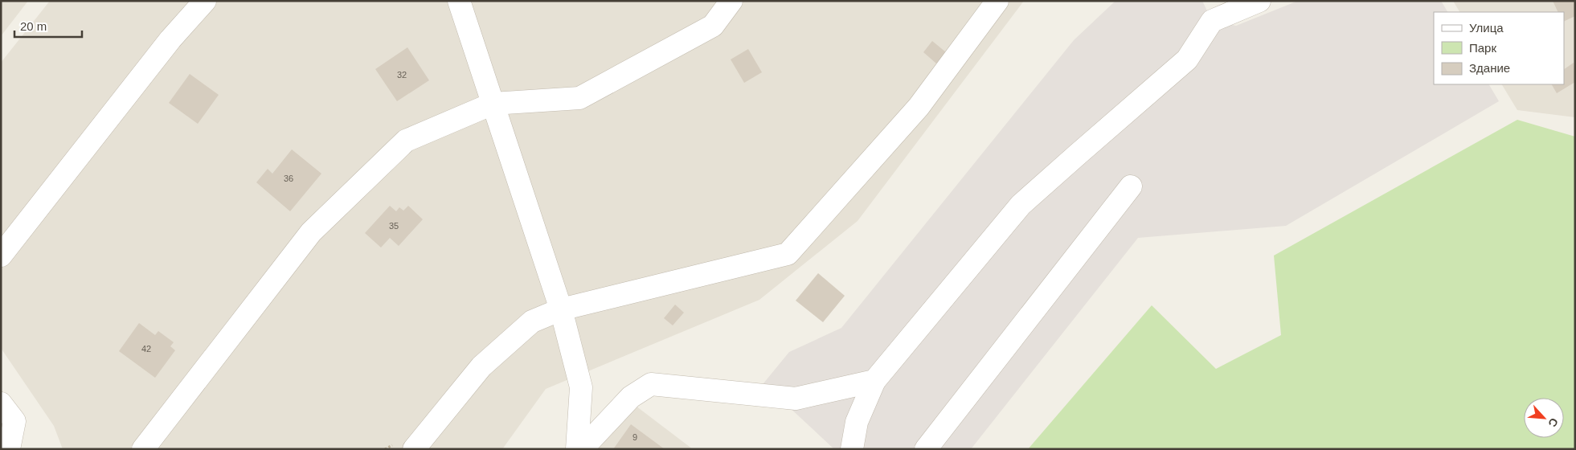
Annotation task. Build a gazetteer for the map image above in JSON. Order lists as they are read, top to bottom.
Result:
{
  "house_numbers": [
    "32",
    "36",
    "35",
    "42",
    "9"
  ],
  "legend": ["Улица", "Парк", "Здание"],
  "scale_bar": "20 m",
  "north": "bottom right"
}
